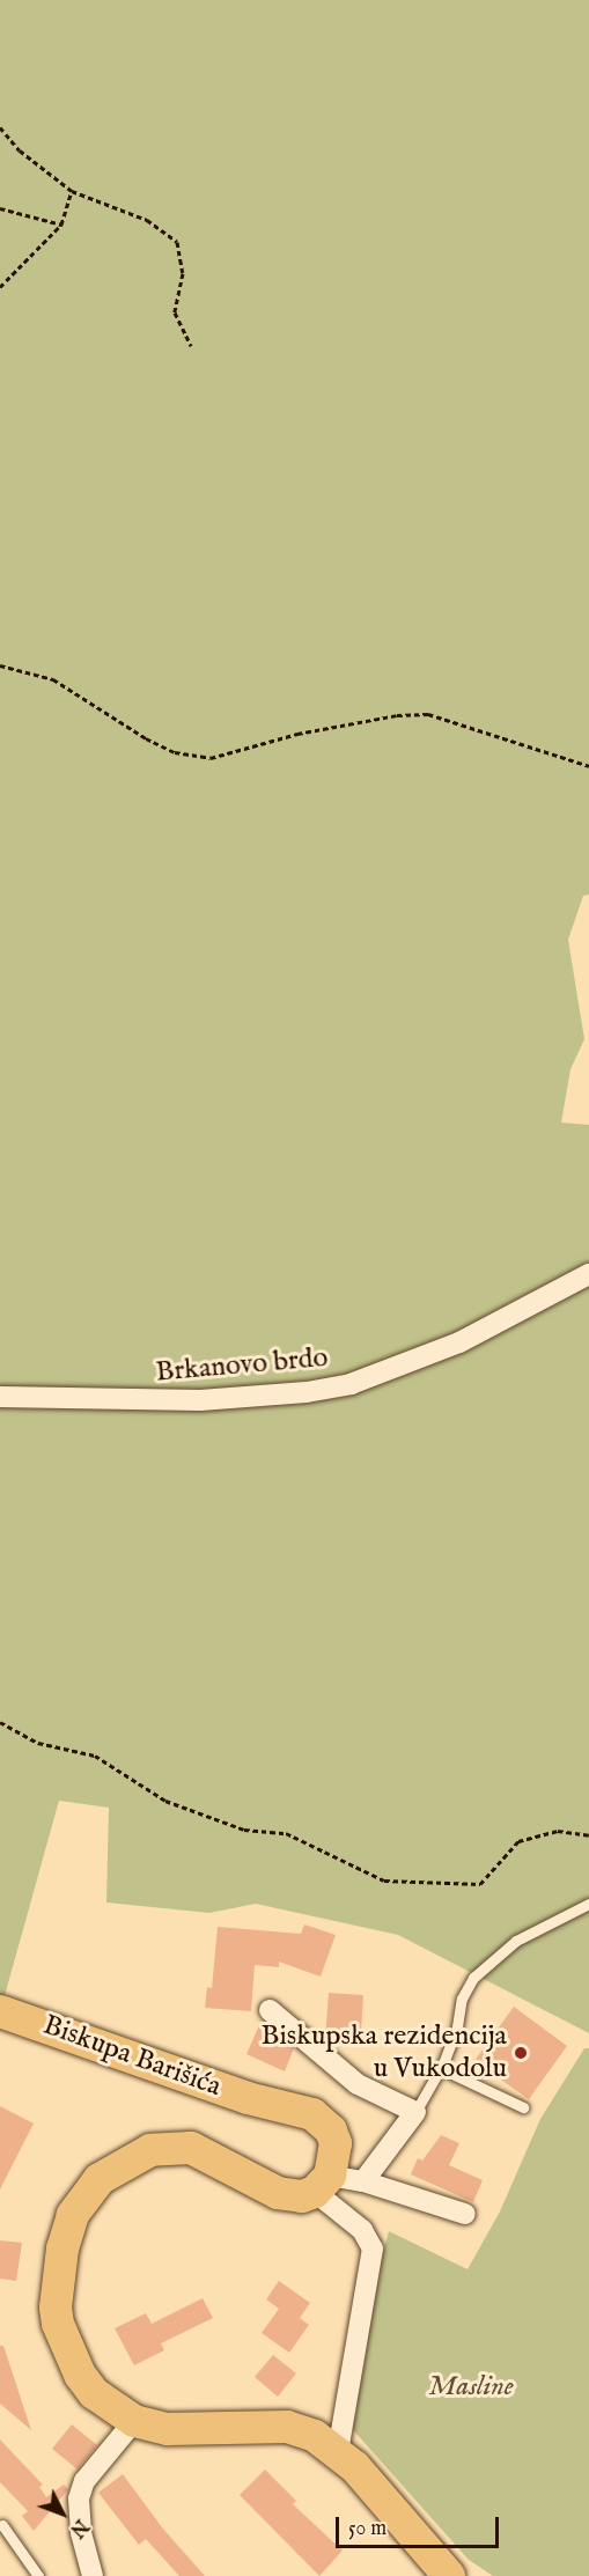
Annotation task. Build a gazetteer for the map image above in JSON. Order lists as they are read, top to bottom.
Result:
{
  "streets": {
    "main road": ["Biskupa Barišića"],
    "street": ["Brkanovo brdo"]
  },
  "parks": ["Masline"],
  "places": ["Biskupska rezidencija u Vukodolu"],
  "scale_bar": "50 m",
  "north": "bottom right"
}
